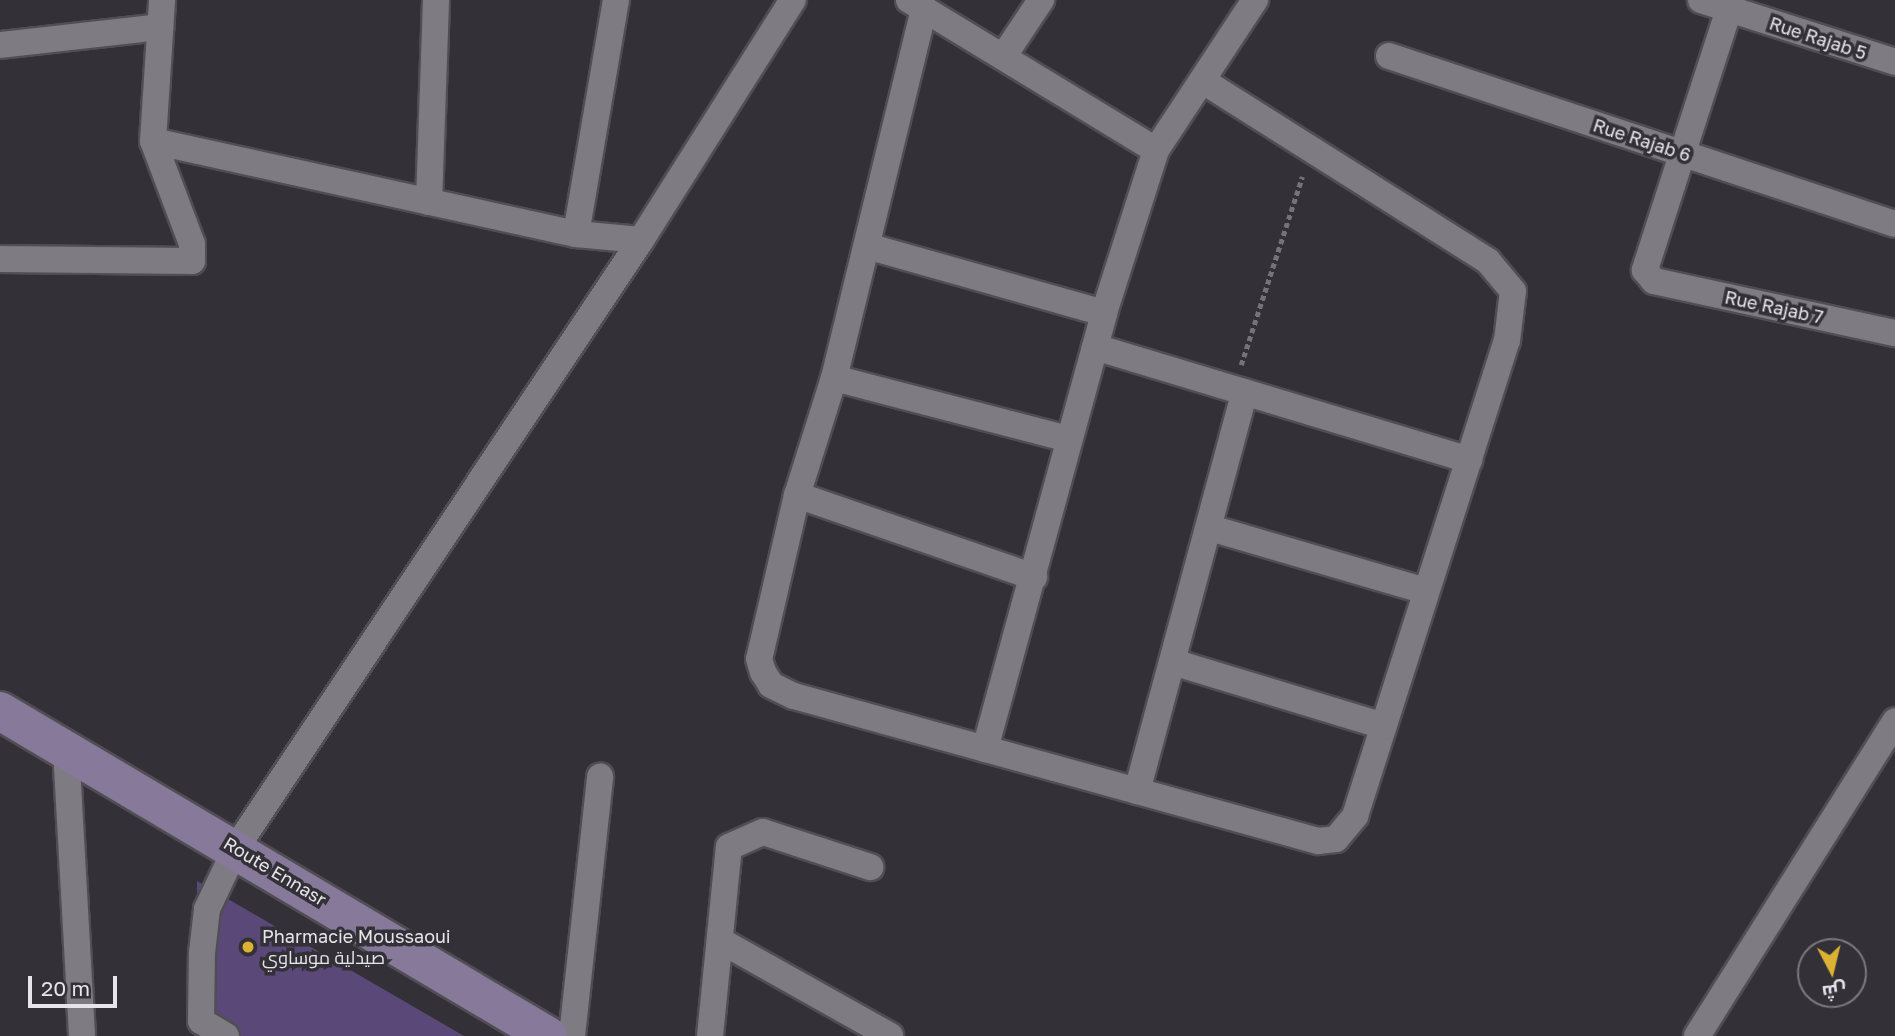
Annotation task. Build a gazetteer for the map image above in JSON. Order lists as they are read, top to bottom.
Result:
{
  "streets": {
    "main road": ["Route Ennasr"],
    "street": ["Rue Rajab 5", "Rue Rajab 6", "Rue Rajab 7"]
  },
  "crossings": [
    ["Rue Rajab 6", "Rue Rajab 7"]
  ],
  "places": ["Pharmacie Moussaoui صيدلية موساوي"],
  "scale_bar": "20 m",
  "north": "bottom"
}
